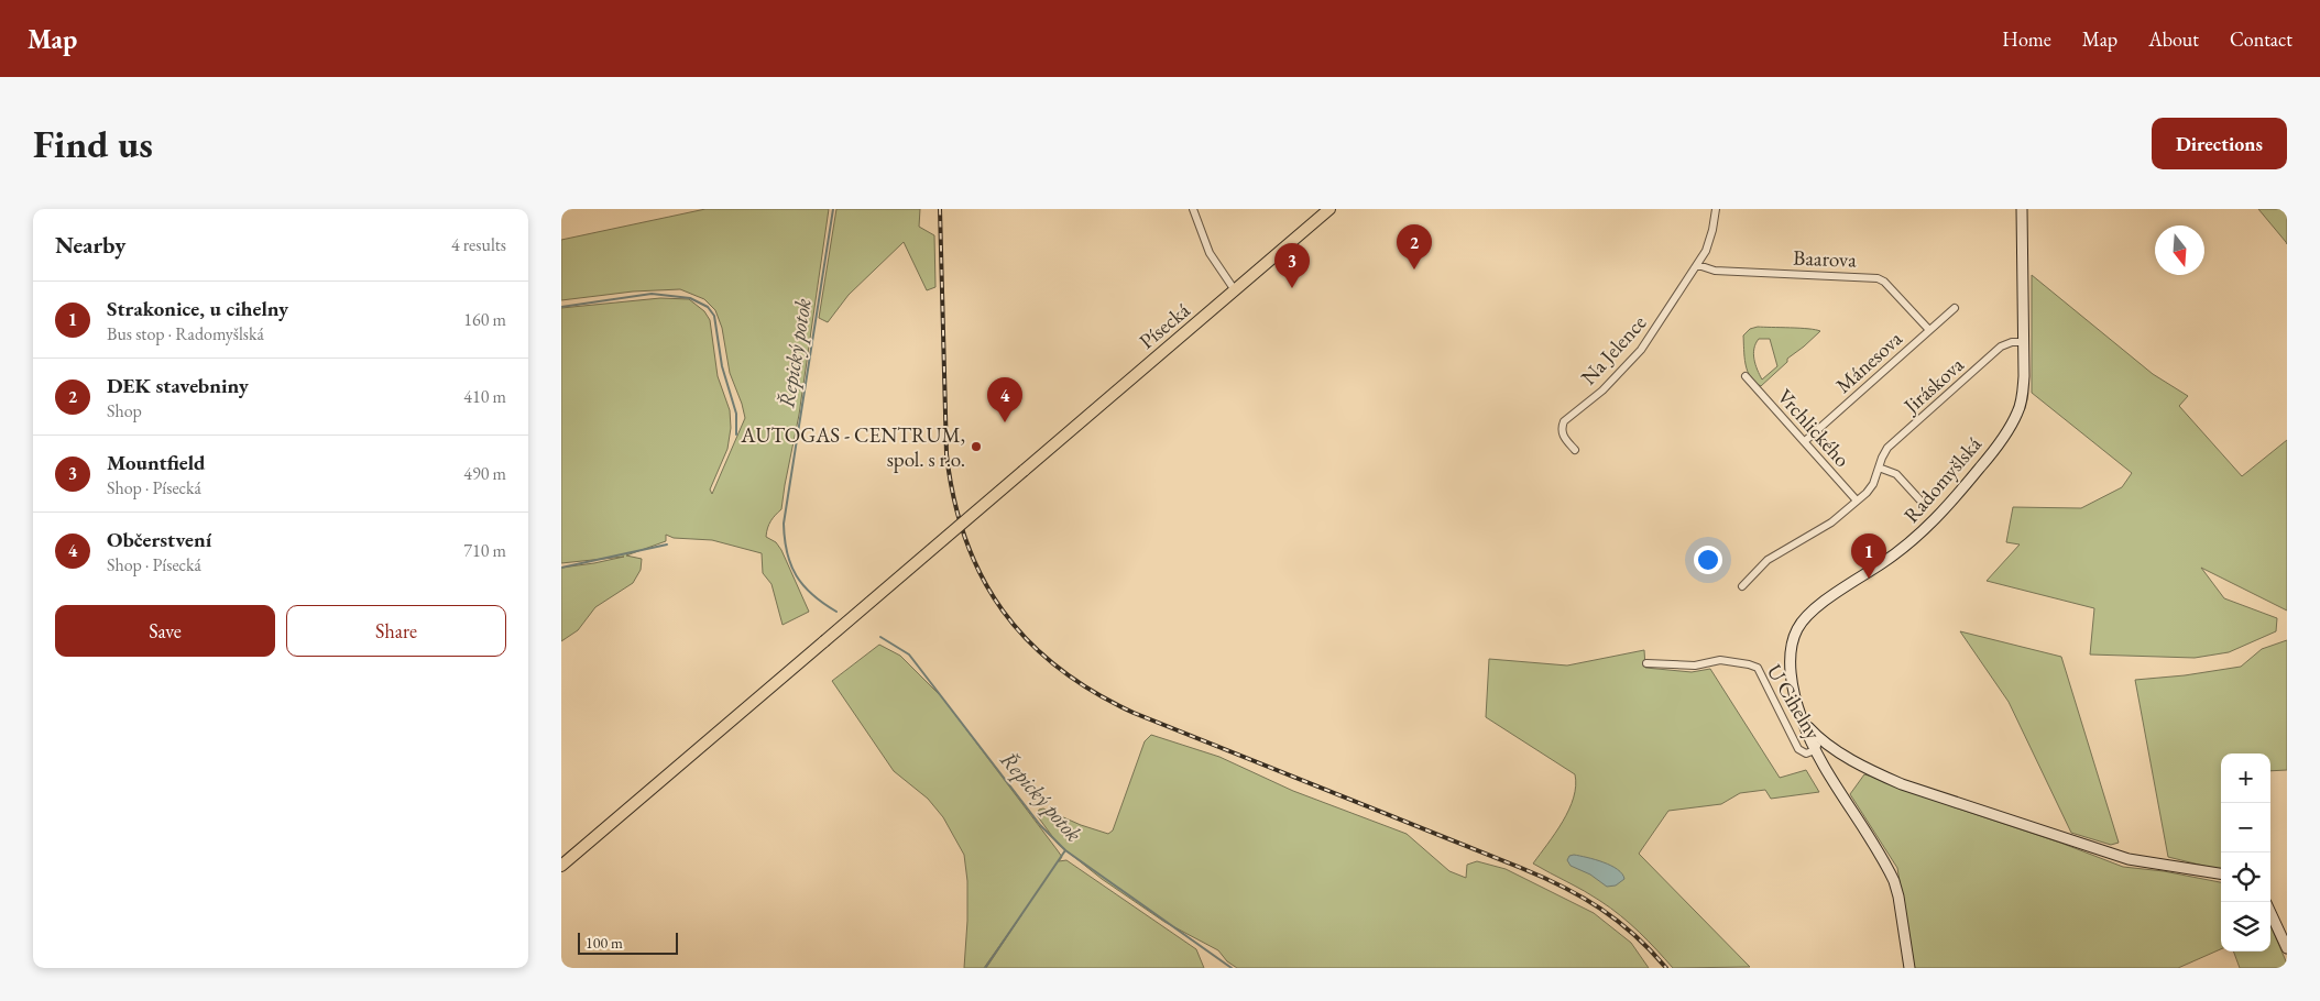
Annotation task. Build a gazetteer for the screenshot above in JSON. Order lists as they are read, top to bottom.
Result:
{
  "streets": {
    "main road": ["Písecká", "Radomyšlská"],
    "street": [
      "Baarova",
      "Na Jelence",
      "Mánesova",
      "Jiráskova",
      "Vrchlického",
      "U Cihelny"
    ]
  },
  "crossings": [
    ["Baarova", "Na Jelence"],
    ["Baarova", "Mánesova"],
    ["Mánesova", "Vrchlického"],
    ["Jiráskova", "Vrchlického"],
    ["Jiráskova", "Radomyšlská"],
    ["Radomyšlská", "U Cihelny"]
  ],
  "water": ["Řepický potok"],
  "places": ["AUTOGAS - CENTRUM, spol. s r.o."],
  "scale_bar": "100 m",
  "north": "bottom",
  "page": {
    "header": "Map",
    "nav": [
      "Home",
      "Map",
      "About",
      "Contact"
    ],
    "buttons": [
      "Directions",
      ["Save", "Share"]
    ],
    "title": "Find us",
    "heading": ["Nearby", "4 results"],
    "pins": [
      "2",
      "3",
      "4",
      "1"
    ],
    "list": [
      {
        "mark": "1",
        "name": "Strakonice, u cihelny",
        "note": "Bus stop · Radomyšlská",
        "value": "160 m"
      },
      {
        "mark": "2",
        "name": "DEK stavebniny",
        "note": "Shop",
        "value": "410 m"
      },
      {
        "mark": "3",
        "name": "Mountfield",
        "note": "Shop · Písecká",
        "value": "490 m"
      },
      {
        "mark": "4",
        "name": "Občerstvení",
        "note": "Shop · Písecká",
        "value": "710 m"
      }
    ],
    "map_buttons": ["+", "−"],
    "scale": "100 m"
  }
}
